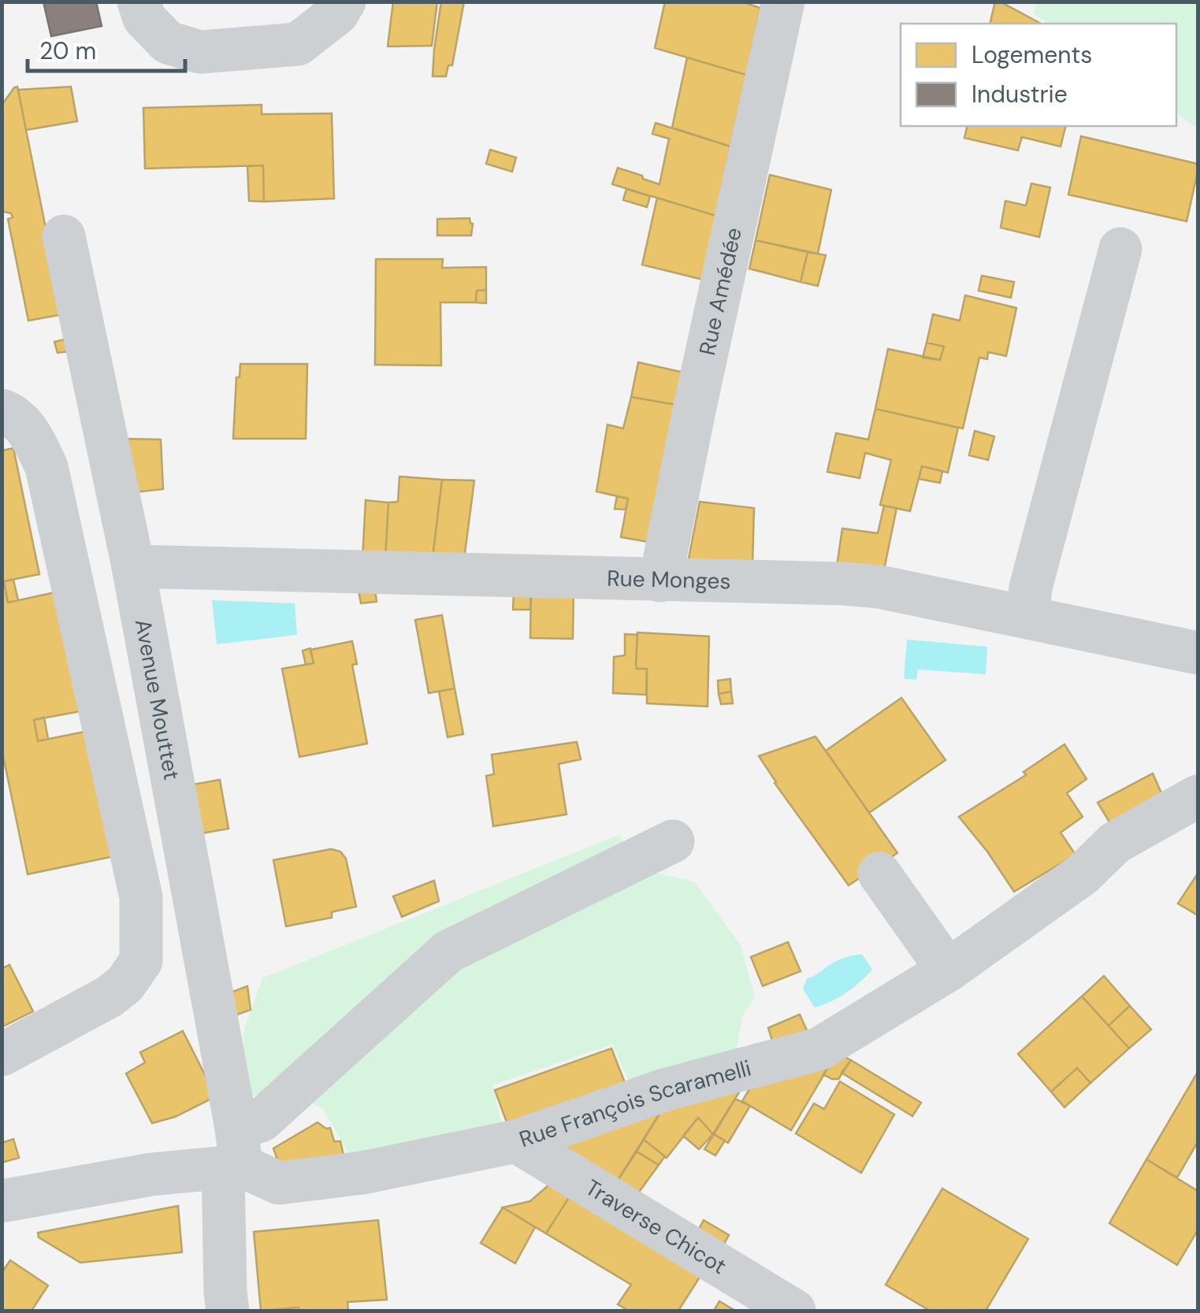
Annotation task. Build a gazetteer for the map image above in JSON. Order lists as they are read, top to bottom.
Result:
{
  "streets": {
    "street": [
      "Rue Amédée",
      "Rue Monges",
      "Avenue Mouttet",
      "Rue François Scaramelli",
      "Traverse Chicot"
    ]
  },
  "crossings": [
    ["Rue Amédée", "Rue Monges"],
    ["Rue Monges", "Avenue Mouttet"],
    ["Avenue Mouttet", "Rue François Scaramelli"],
    ["Rue François Scaramelli", "Traverse Chicot"]
  ],
  "legend": ["Logements", "Industrie"],
  "scale_bar": "20 m"
}
